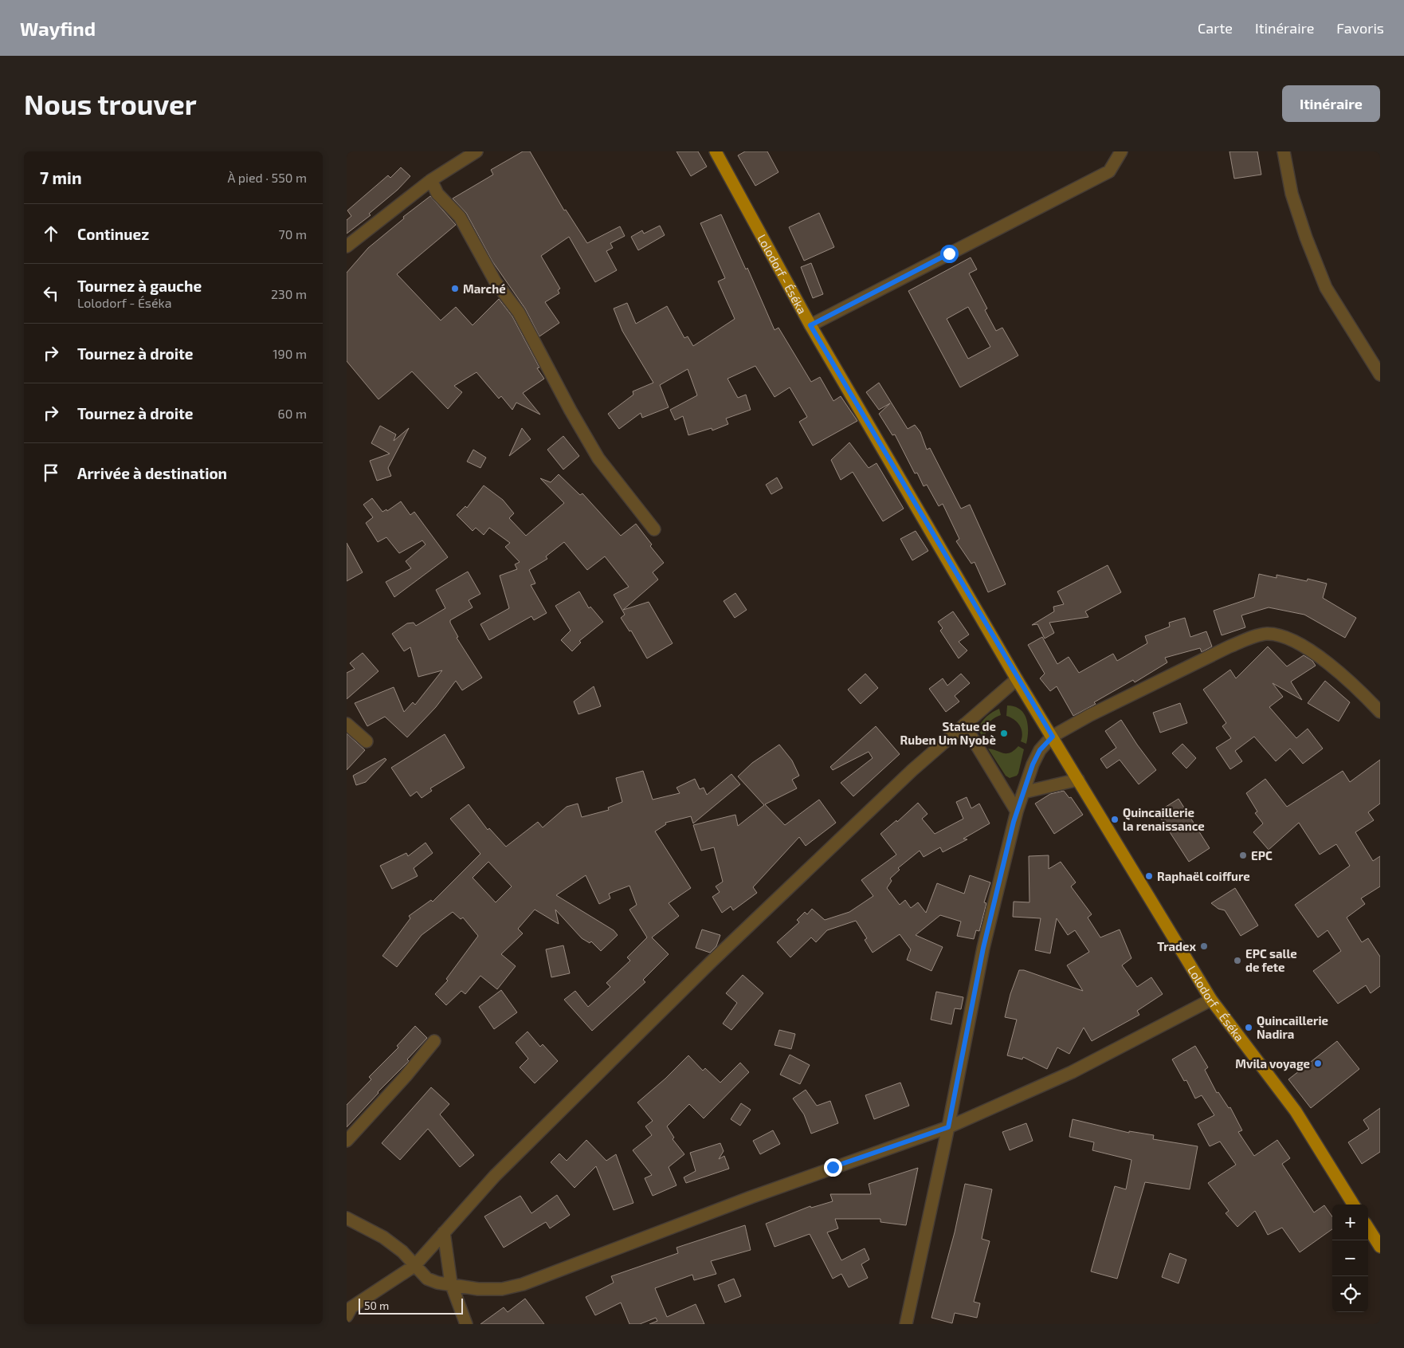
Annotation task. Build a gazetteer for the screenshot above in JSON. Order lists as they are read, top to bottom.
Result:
{
  "streets": {
    "main road": ["Lolodorf - Éséka"]
  },
  "places": [
    "Marché",
    "Statue de Ruben Um Nyobè",
    "Quincaillerie la renaissance",
    "EPC",
    "Raphaël coiffure",
    "Tradex",
    "EPC salle de fete",
    "Quincaillerie Nadira",
    "Mvila voyage"
  ],
  "scale_bar": "50 m",
  "page": {
    "header": "Wayfind",
    "nav": ["Carte", "Itinéraire", "Favoris"],
    "buttons": "Itinéraire",
    "title": "Nous trouver",
    "heading": ["7 min", "À pied · 550 m"],
    "list": [
      ["Continuez", "70 m"],
      ["Tournez à gauche", "Lolodorf - Éséka", "230 m"],
      ["Tournez à droite", "190 m"],
      ["Tournez à droite", "60 m"],
      "Arrivée à destination"
    ],
    "map_buttons": ["+", "−"],
    "scale": "50 m"
  }
}
